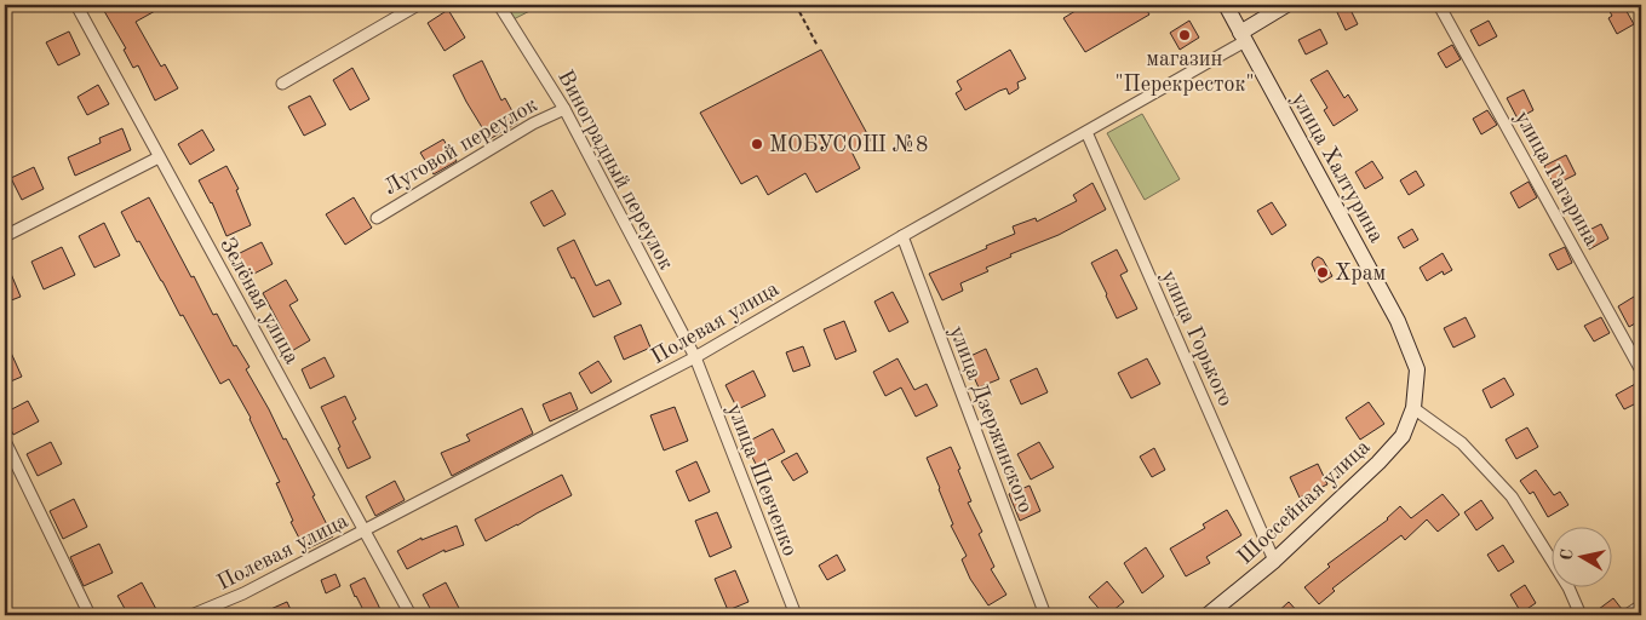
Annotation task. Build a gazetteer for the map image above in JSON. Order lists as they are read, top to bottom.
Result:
{
  "streets": {
    "main road": ["улица Халтурина", "Шоссейная улица"],
    "street": [
      "Луговой переулок",
      "Виноградный переулок",
      "улица Гагарина",
      "Зелёная улица",
      "Полевая улица",
      "улица Горького",
      "улица Дзержинского",
      "улица Шевченко"
    ]
  },
  "crossings": [
    ["Луговой переулок", "Виноградный переулок"],
    ["улица Халтурина", "Полевая улица"],
    ["улица Халтурина", "Шоссейная улица"],
    ["Виноградный переулок", "Полевая улица"],
    ["Виноградный переулок", "улица Шевченко"],
    ["Зелёная улица", "Полевая улица"],
    ["Полевая улица", "улица Горького"],
    ["Полевая улица", "улица Дзержинского"],
    ["Полевая улица", "улица Шевченко"],
    ["улица Горького", "Шоссейная улица"]
  ],
  "places": ["магазин \"Перекресток\"", "МОБУСОШ №8", "Храм"],
  "north": "left"
}
